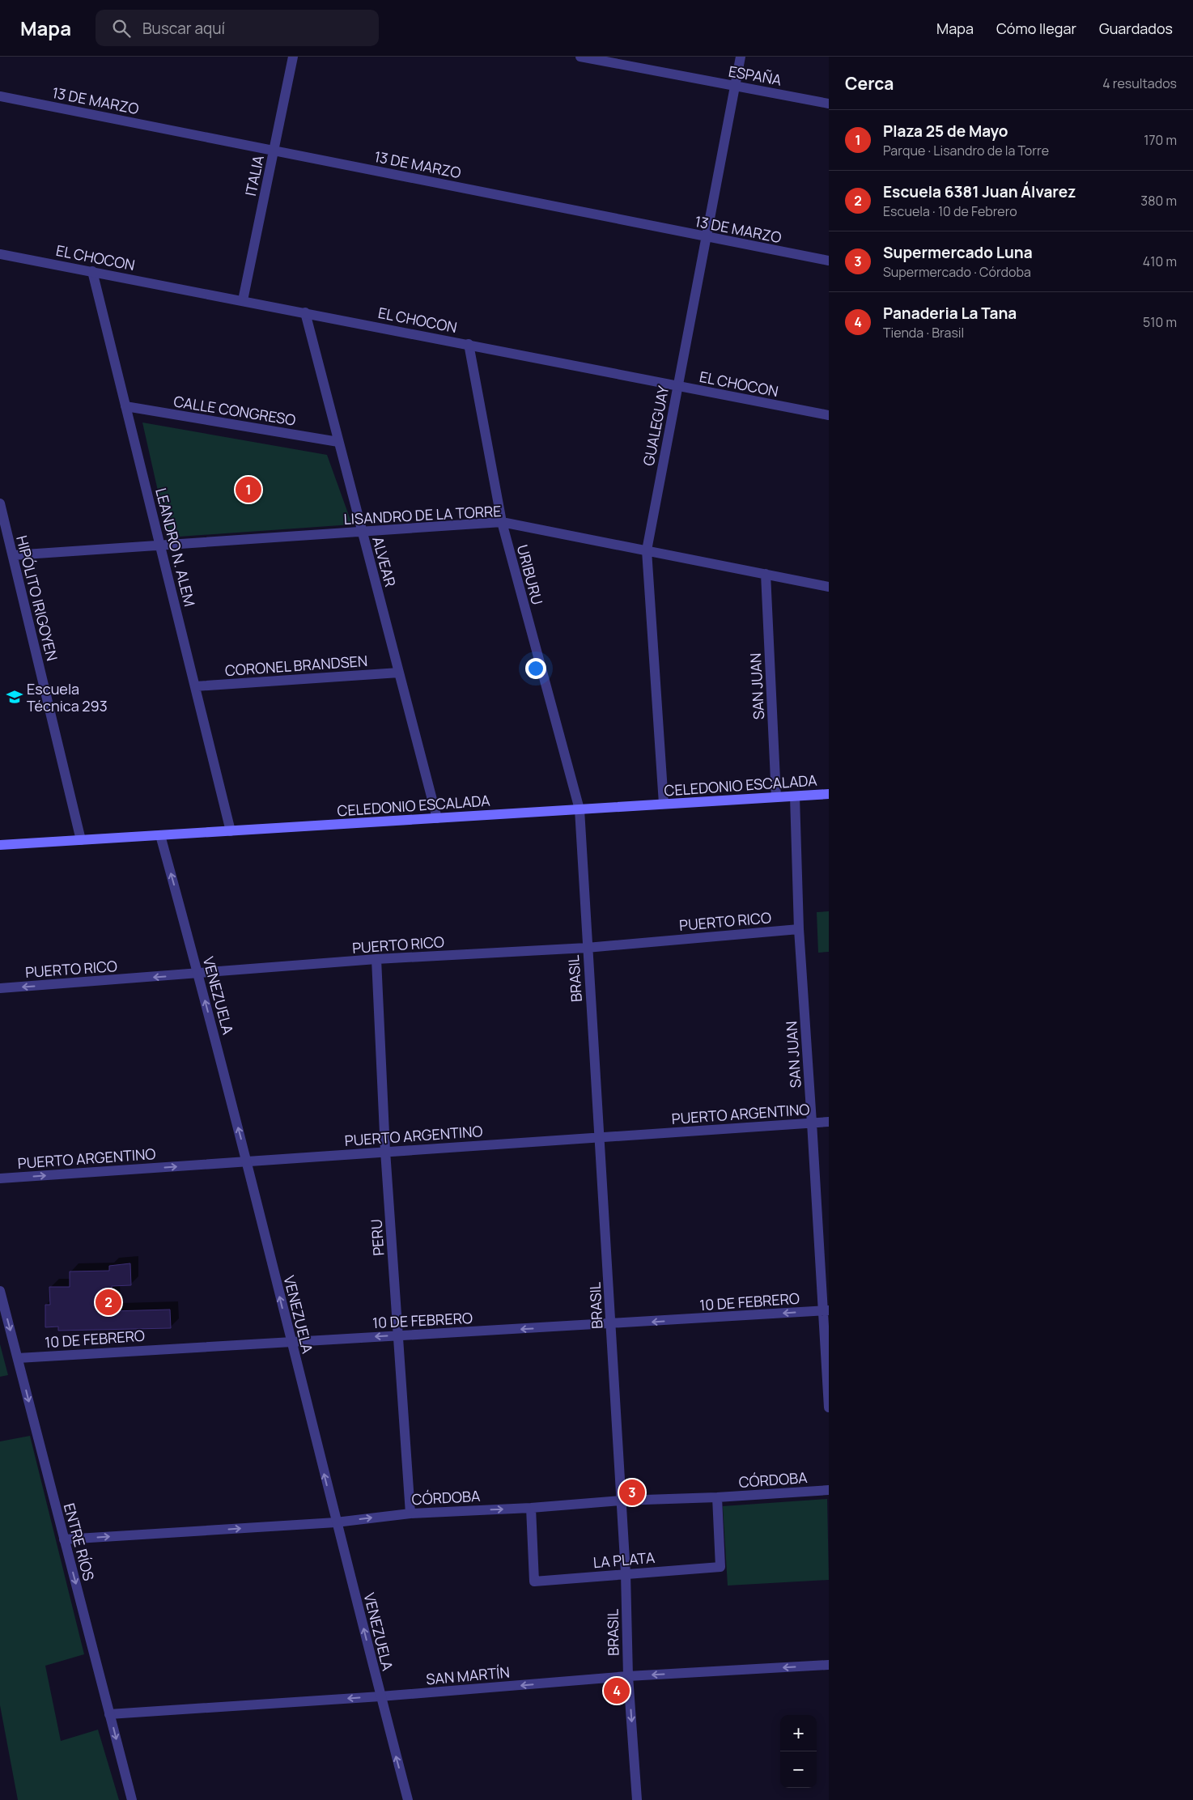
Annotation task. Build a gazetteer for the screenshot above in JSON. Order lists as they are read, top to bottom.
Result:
{
  "streets": {
    "main road": ["CELEDONIO ESCALADA"],
    "street": [
      "ESPAÑA",
      "13 DE MARZO",
      "ITALIA",
      "EL CHOCON",
      "CALLE CONGRESO",
      "GUALEGUAY",
      "LISANDRO DE LA TORRE",
      "LEANDRO N. ALEM",
      "ALVEAR",
      "URIBURU",
      "HIPÓLITO IRIGOYEN",
      "CORONEL BRANDSEN",
      "SAN JUAN",
      "PUERTO RICO",
      "BRASIL",
      "VENEZUELA",
      "PUERTO ARGENTINO",
      "PERU",
      "10 DE FEBRERO",
      "CÓRDOBA",
      "ENTRE RÍOS",
      "LA PLATA",
      "SAN MARTÍN"
    ]
  },
  "crossings": [
    ["ESPAÑA", "GUALEGUAY"],
    ["13 DE MARZO", "ITALIA"],
    ["13 DE MARZO", "GUALEGUAY"],
    ["ITALIA", "EL CHOCON"],
    ["EL CHOCON", "GUALEGUAY"],
    ["EL CHOCON", "LEANDRO N. ALEM"],
    ["EL CHOCON", "ALVEAR"],
    ["EL CHOCON", "URIBURU"],
    ["CALLE CONGRESO", "LEANDRO N. ALEM"],
    ["CALLE CONGRESO", "ALVEAR"],
    ["GUALEGUAY", "LISANDRO DE LA TORRE"],
    ["GUALEGUAY", "CELEDONIO ESCALADA"],
    ["LISANDRO DE LA TORRE", "LEANDRO N. ALEM"],
    ["LISANDRO DE LA TORRE", "ALVEAR"],
    ["LISANDRO DE LA TORRE", "URIBURU"],
    ["LISANDRO DE LA TORRE", "HIPÓLITO IRIGOYEN"],
    ["LISANDRO DE LA TORRE", "SAN JUAN"],
    ["LEANDRO N. ALEM", "CORONEL BRANDSEN"],
    ["LEANDRO N. ALEM", "CELEDONIO ESCALADA"],
    ["ALVEAR", "CORONEL BRANDSEN"],
    ["ALVEAR", "CELEDONIO ESCALADA"],
    ["URIBURU", "CELEDONIO ESCALADA"],
    ["URIBURU", "BRASIL"],
    ["HIPÓLITO IRIGOYEN", "CELEDONIO ESCALADA"],
    ["SAN JUAN", "CELEDONIO ESCALADA"],
    ["SAN JUAN", "PUERTO RICO"],
    ["SAN JUAN", "PUERTO ARGENTINO"],
    ["SAN JUAN", "10 DE FEBRERO"],
    ["CELEDONIO ESCALADA", "BRASIL"],
    ["CELEDONIO ESCALADA", "VENEZUELA"],
    ["PUERTO RICO", "BRASIL"],
    ["PUERTO RICO", "VENEZUELA"],
    ["PUERTO RICO", "PERU"],
    ["BRASIL", "PUERTO ARGENTINO"],
    ["BRASIL", "10 DE FEBRERO"],
    ["BRASIL", "CÓRDOBA"],
    ["BRASIL", "LA PLATA"],
    ["BRASIL", "SAN MARTÍN"],
    ["VENEZUELA", "PUERTO ARGENTINO"],
    ["VENEZUELA", "10 DE FEBRERO"],
    ["VENEZUELA", "CÓRDOBA"],
    ["VENEZUELA", "SAN MARTÍN"],
    ["PUERTO ARGENTINO", "PERU"],
    ["PERU", "10 DE FEBRERO"],
    ["PERU", "CÓRDOBA"],
    ["10 DE FEBRERO", "ENTRE RÍOS"],
    ["CÓRDOBA", "ENTRE RÍOS"],
    ["CÓRDOBA", "LA PLATA"],
    ["ENTRE RÍOS", "SAN MARTÍN"]
  ],
  "one_way": [
    "VENEZUELA",
    "10 DE FEBRERO",
    "CÓRDOBA",
    "ENTRE RÍOS",
    "SAN MARTÍN"
  ],
  "places": {
    "school or university": ["Escuela Técnica 293"]
  },
  "page": {
    "header": "Mapa",
    "search": "Buscar aquí",
    "nav": ["Mapa", "Cómo llegar", "Guardados"],
    "heading": ["Cerca", "4 resultados"],
    "list": [
      {
        "mark": "1",
        "name": "Plaza 25 de Mayo",
        "note": "Parque · Lisandro de la Torre",
        "value": "170 m"
      },
      {
        "mark": "2",
        "name": "Escuela 6381 Juan Álvarez",
        "note": "Escuela · 10 de Febrero",
        "value": "380 m"
      },
      {
        "mark": "3",
        "name": "Supermercado Luna",
        "note": "Supermercado · Córdoba",
        "value": "410 m"
      },
      {
        "mark": "4",
        "name": "Panaderia La Tana",
        "note": "Tienda · Brasil",
        "value": "510 m"
      }
    ],
    "pins": [
      "1",
      "2",
      "3",
      "4"
    ],
    "map_buttons": ["+", "−"]
  }
}
